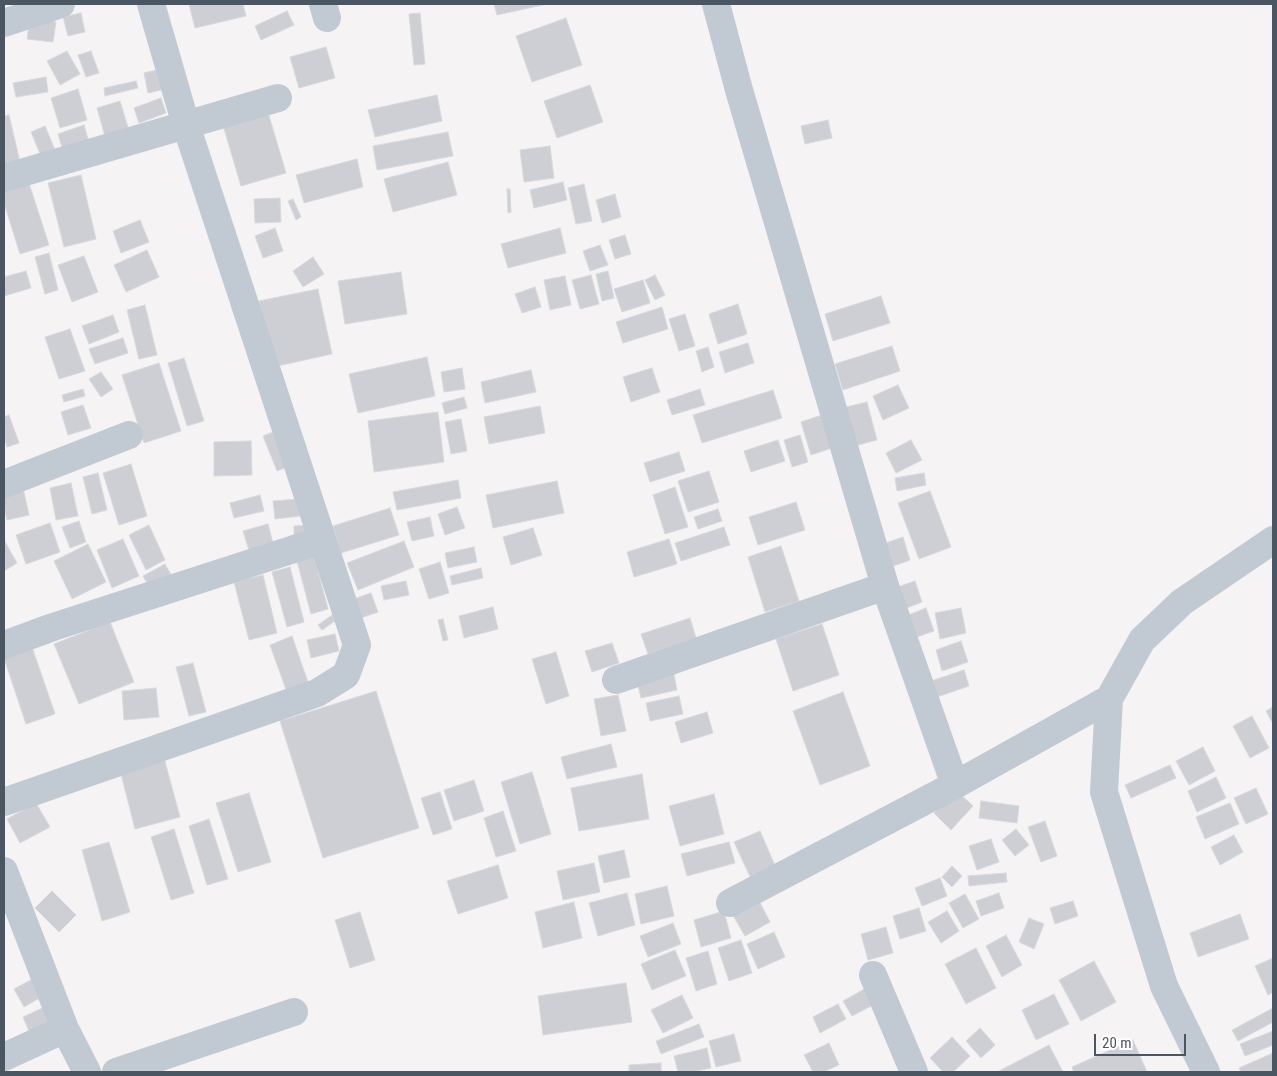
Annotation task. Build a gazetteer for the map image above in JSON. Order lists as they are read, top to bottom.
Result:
{
  "scale_bar": "20 m"
}
